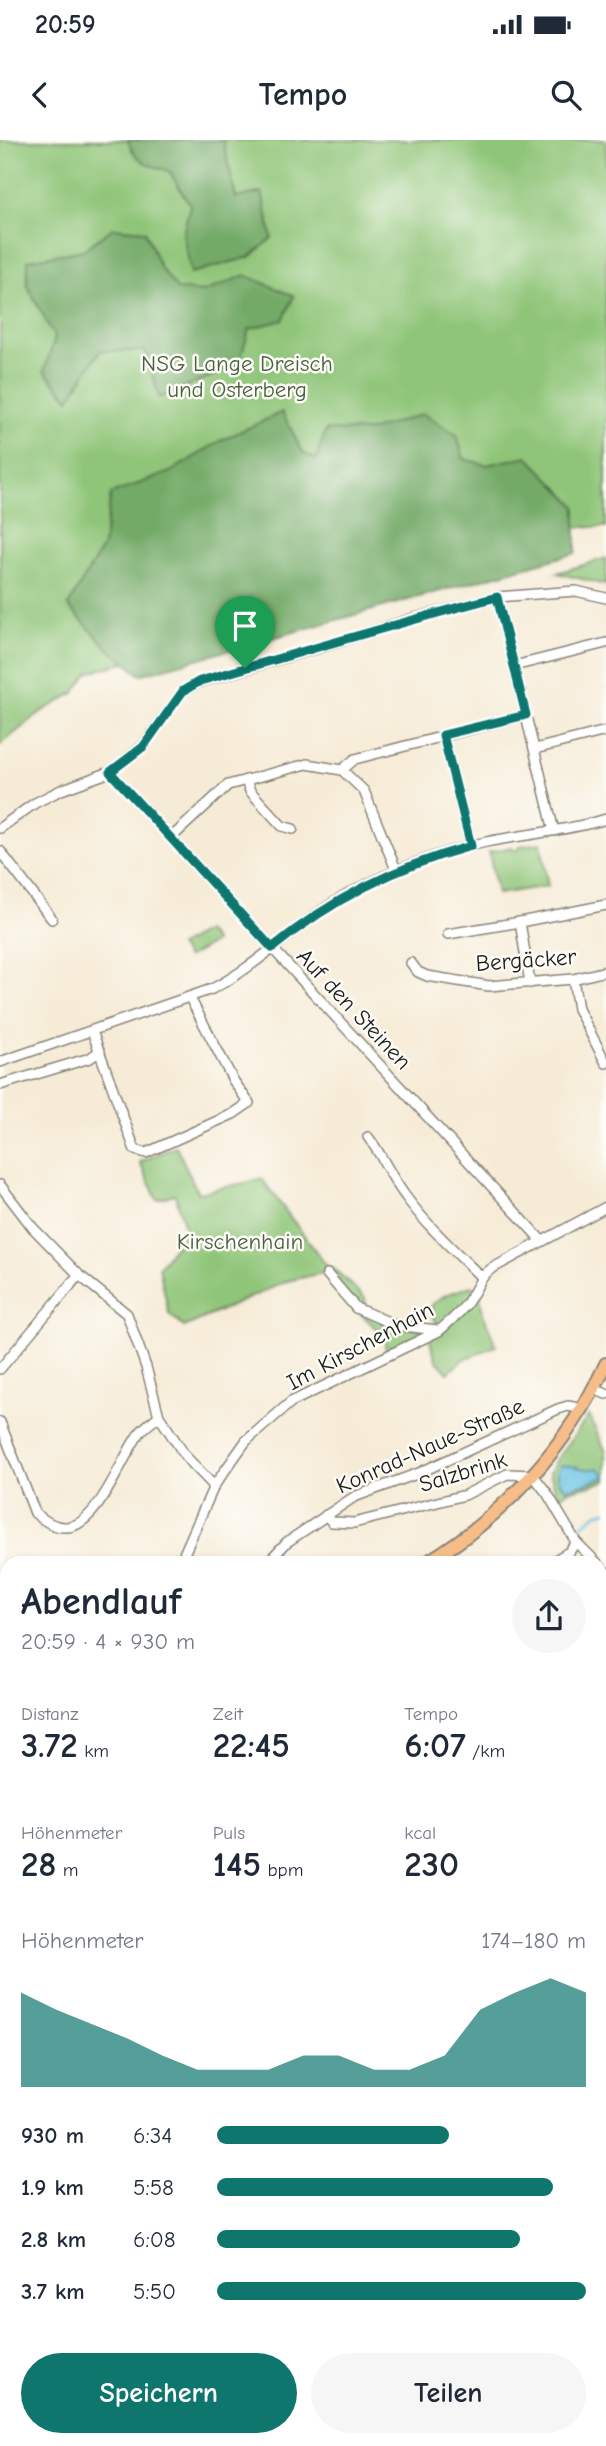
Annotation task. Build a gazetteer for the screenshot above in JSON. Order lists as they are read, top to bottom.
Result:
{
  "streets": {
    "street": [
      "Bergäcker",
      "Auf den Steinen",
      "Im Kirschenhain",
      "Konrad-Naue-Straße",
      "Salzbrink"
    ]
  },
  "crossings": [
    ["Konrad-Naue-Straße", "Salzbrink"]
  ],
  "parks": ["NSG Lange Dreisch und Osterberg", "Kirschenhain"],
  "page": {
    "status": "20:59",
    "header": "Tempo",
    "heading": ["Abendlauf", "20:59 · 4 × 930 m"],
    "stats": [
      ["Distanz", "3.72 km"],
      ["Zeit", "22:45"],
      ["Tempo", "6:07 /km"],
      ["Höhenmeter", "28 m"],
      ["Puls", "145 bpm"],
      ["kcal", "230"]
    ],
    "chart": ["Höhenmeter", "174–180 m"],
    "list": [
      {
        "name": "930 m",
        "note": "6:34"
      },
      {
        "name": "1.9 km",
        "note": "5:58"
      },
      {
        "name": "2.8 km",
        "note": "6:08"
      },
      {
        "name": "3.7 km",
        "note": "5:50"
      }
    ],
    "buttons": ["Speichern", "Teilen"]
  }
}
